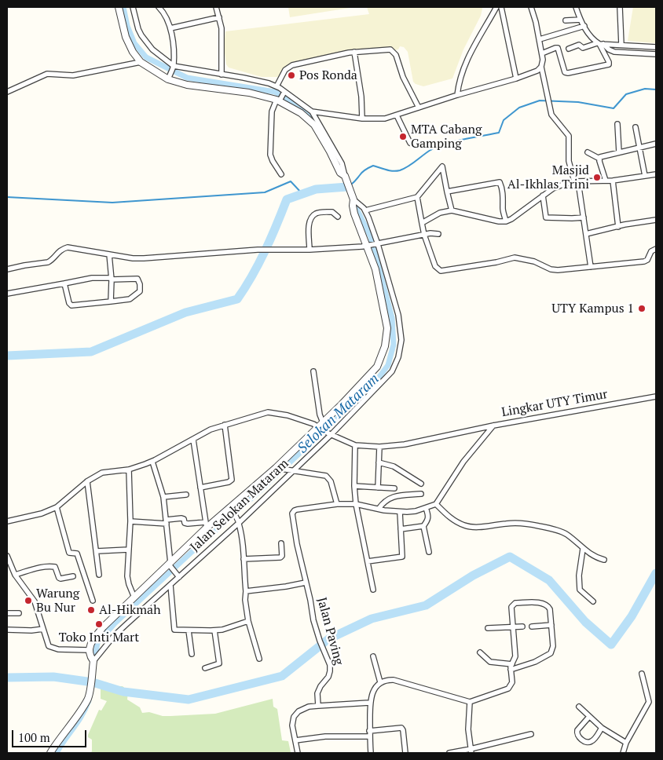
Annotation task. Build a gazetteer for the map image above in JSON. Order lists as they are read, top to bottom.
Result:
{
  "streets": {
    "street": ["Lingkar UTY Timur", "Jalan Selokan Mataram", "Jalan Paving"]
  },
  "crossings": [
    ["Lingkar UTY Timur", "Jalan Selokan Mataram"]
  ],
  "water": ["Selokan Mataram"],
  "places": [
    "Pos Ronda",
    "MTA Cabang Gamping",
    "Masjid Al-Ikhlas Trini",
    "UTY Kampus 1",
    "Warung Bu Nur",
    "Al-Hikmah",
    "Toko Inti Mart"
  ],
  "scale_bar": "100 m"
}
